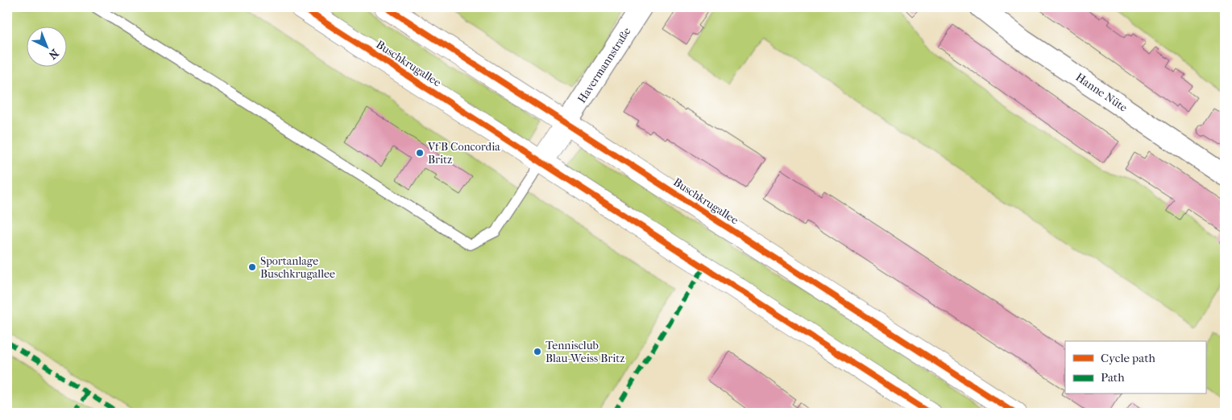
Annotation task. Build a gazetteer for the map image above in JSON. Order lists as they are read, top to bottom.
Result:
{
  "streets": {
    "main road": ["Buschkrugallee"],
    "street": ["Havermannstraße", "Hanne Nüte"]
  },
  "crossings": [
    ["Buschkrugallee", "Havermannstraße"]
  ],
  "places": ["VfB Concordia Britz", "Sportanlage Buschkrugallee", "Tennisclub Blau-Weiss Britz"],
  "legend": ["Cycle path", "Path"],
  "north": "bottom right"
}
